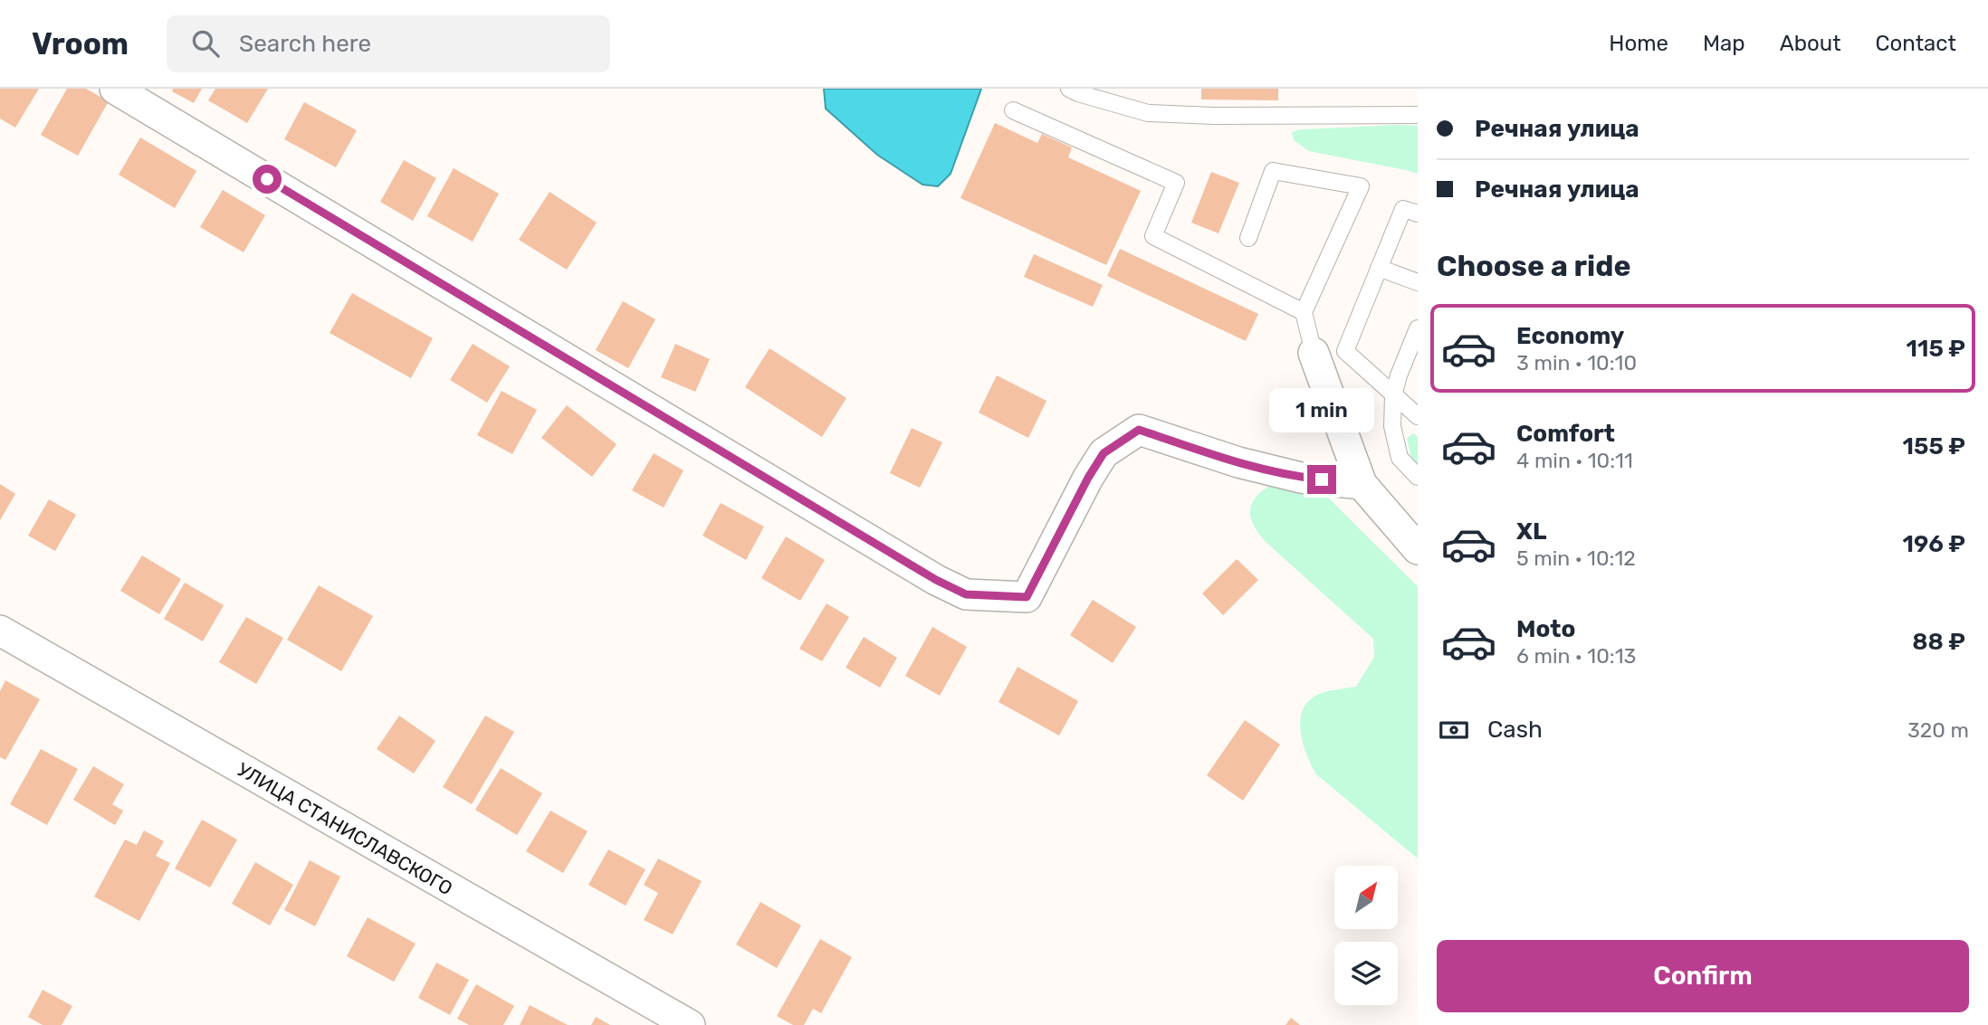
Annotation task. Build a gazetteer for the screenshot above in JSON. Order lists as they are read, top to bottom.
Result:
{
  "streets": {
    "street": ["УЛИЦА СТАНИСЛАВСКОГО"]
  },
  "north": "top right",
  "page": {
    "header": "Vroom",
    "search": "Search here",
    "nav": [
      "Home",
      "Map",
      "About",
      "Contact"
    ],
    "banner": ["Речная улица", "Речная улица"],
    "heading": "Choose a ride",
    "list": [
      {
        "name": "Economy",
        "note": "3 min · 10:10",
        "value": "115 ₽"
      },
      {
        "name": "Comfort",
        "note": "4 min · 10:11",
        "value": "155 ₽"
      },
      {
        "name": "XL",
        "note": "5 min · 10:12",
        "value": "196 ₽"
      },
      {
        "name": "Moto",
        "note": "6 min · 10:13",
        "value": "88 ₽"
      }
    ],
    "bubble": "1 min",
    "pay": ["Cash", "320 m"],
    "buttons": "Confirm"
  }
}
